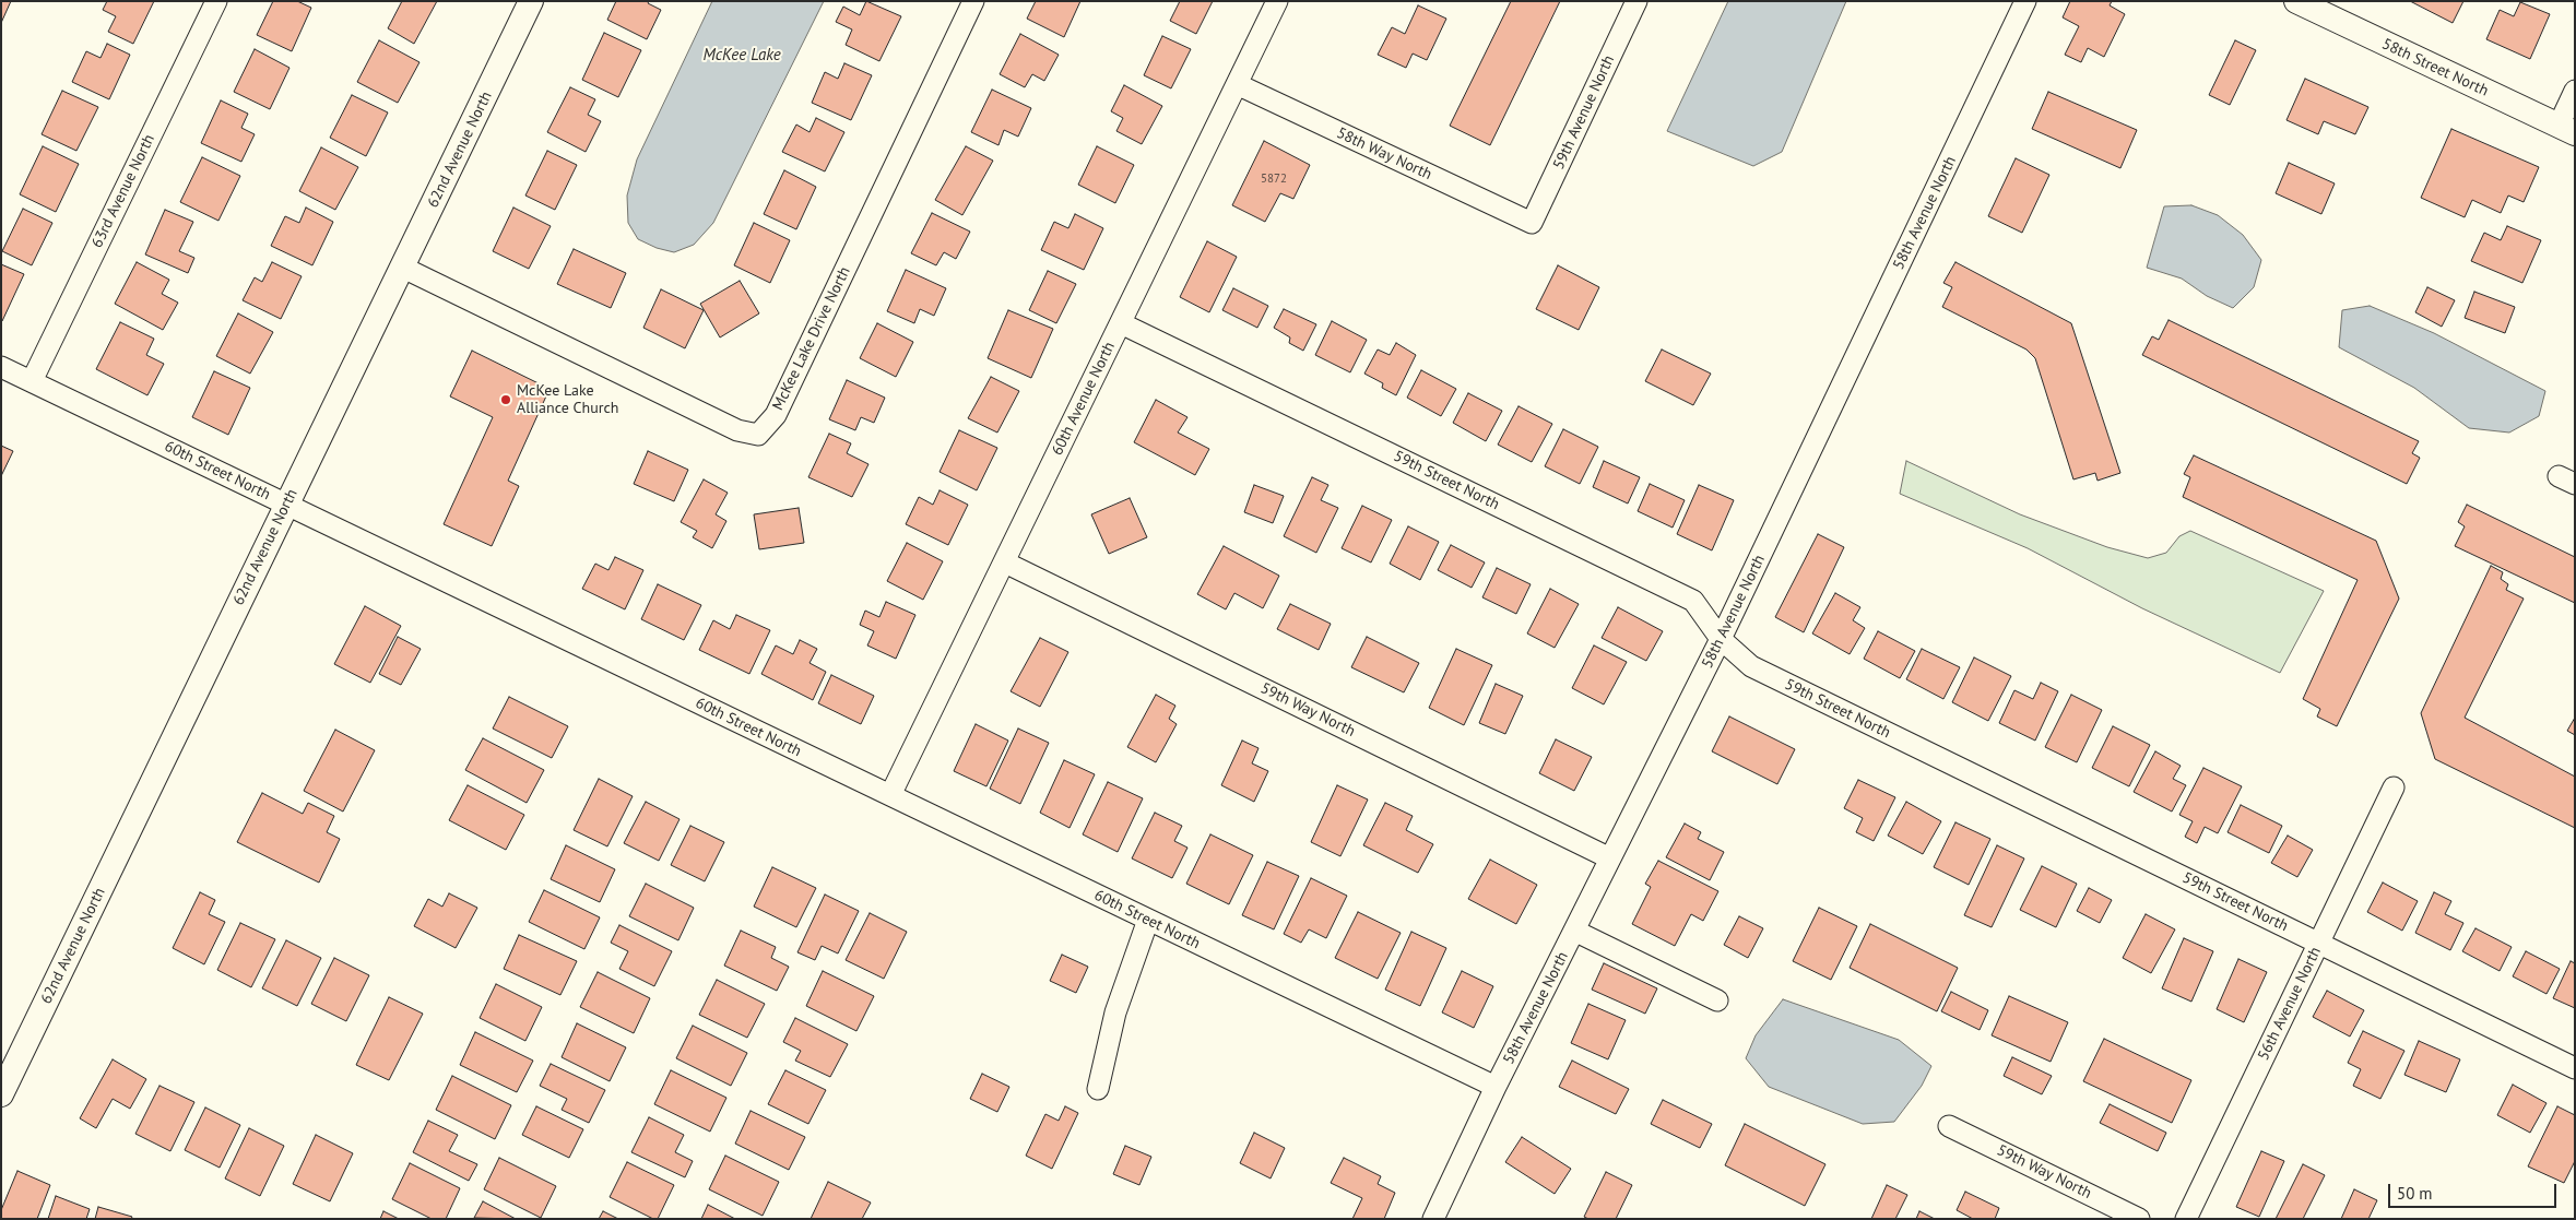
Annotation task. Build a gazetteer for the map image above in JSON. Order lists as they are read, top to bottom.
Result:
{
  "streets": {
    "street": [
      "58th Street North",
      "59th Avenue North",
      "62nd Avenue North",
      "58th Way North",
      "63rd Avenue North",
      "58th Avenue North",
      "McKee Lake Drive North",
      "60th Avenue North",
      "60th Street North",
      "59th Street North",
      "59th Way North",
      "56th Avenue North"
    ]
  },
  "crossings": [
    ["59th Avenue North", "58th Way North"],
    ["62nd Avenue North", "McKee Lake Drive North"],
    ["62nd Avenue North", "60th Street North"],
    ["58th Way North", "60th Avenue North"],
    ["63rd Avenue North", "60th Street North"],
    ["58th Avenue North", "60th Street North"],
    ["58th Avenue North", "59th Street North"],
    ["58th Avenue North", "59th Way North"],
    ["60th Avenue North", "60th Street North"],
    ["60th Avenue North", "59th Street North"],
    ["60th Avenue North", "59th Way North"],
    ["59th Street North", "56th Avenue North"]
  ],
  "water": ["McKee Lake"],
  "places": ["McKee Lake Alliance Church"],
  "house_numbers": ["5872"],
  "scale_bar": "50 m"
}
